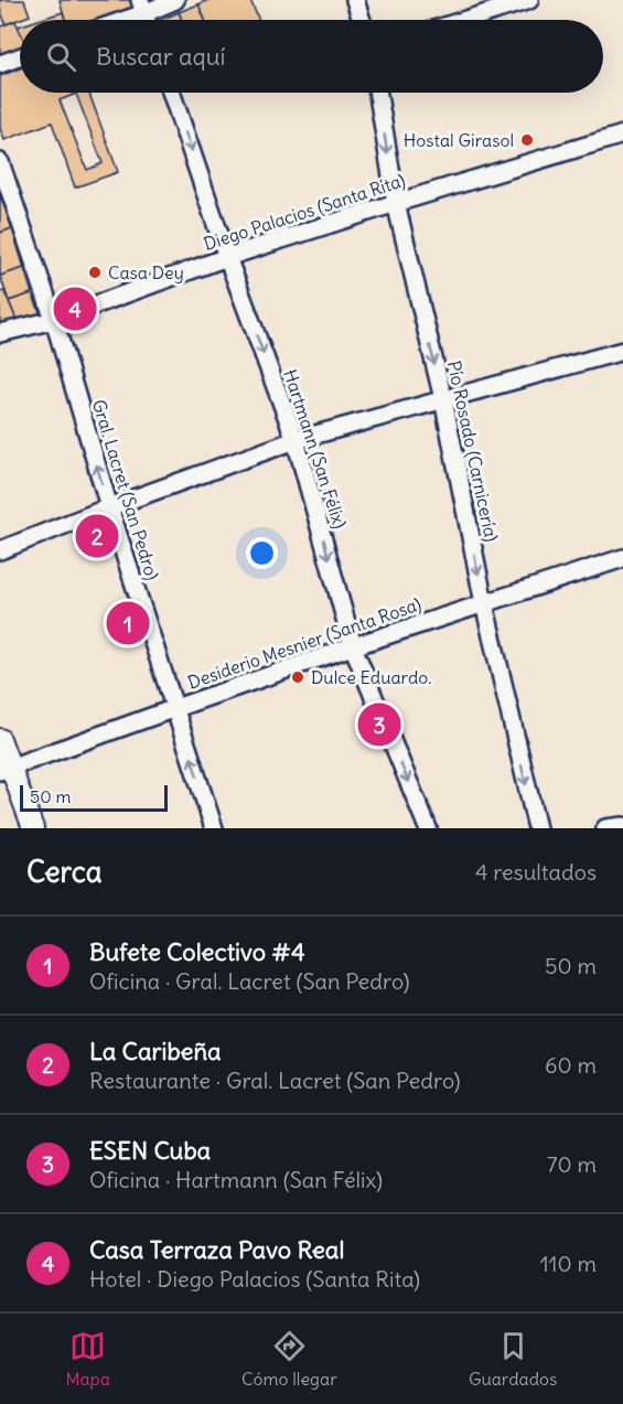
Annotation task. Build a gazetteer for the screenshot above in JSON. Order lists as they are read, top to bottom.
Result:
{
  "streets": {
    "street": [
      "Diego Palacios (Santa Rita)",
      "Hartmann (San Félix)",
      "Pío Rosado (Carnicería)",
      "Gral. Lacret (San Pedro)",
      "Desiderio Mesnier (Santa Rosa)"
    ]
  },
  "crossings": [
    ["Diego Palacios (Santa Rita)", "Hartmann (San Félix)"],
    ["Diego Palacios (Santa Rita)", "Pío Rosado (Carnicería)"],
    ["Diego Palacios (Santa Rita)", "Gral. Lacret (San Pedro)"],
    ["Hartmann (San Félix)", "Desiderio Mesnier (Santa Rosa)"],
    ["Pío Rosado (Carnicería)", "Desiderio Mesnier (Santa Rosa)"],
    ["Gral. Lacret (San Pedro)", "Desiderio Mesnier (Santa Rosa)"]
  ],
  "one_way": ["Hartmann (San Félix)", "Pío Rosado (Carnicería)", "Gral. Lacret (San Pedro)"],
  "places": ["Hostal Girasol", "Casa Dey", "Dulce Eduardo."],
  "scale_bar": "50 m",
  "page": {
    "search": "Buscar aquí",
    "pins": [
      "4",
      "2",
      "1",
      "3"
    ],
    "scale": "50 m",
    "heading": ["Cerca", "4 resultados"],
    "list": [
      {
        "mark": "1",
        "name": "Bufete Colectivo #4",
        "note": "Oficina · Gral. Lacret (San Pedro)",
        "value": "50 m"
      },
      {
        "mark": "2",
        "name": "La Caribeña",
        "note": "Restaurante · Gral. Lacret (San Pedro)",
        "value": "60 m"
      },
      {
        "mark": "3",
        "name": "ESEN Cuba",
        "note": "Oficina · Hartmann (San Félix)",
        "value": "70 m"
      },
      {
        "mark": "4",
        "name": "Casa Terraza Pavo Real",
        "note": "Hotel · Diego Palacios (Santa Rita)",
        "value": "110 m"
      }
    ],
    "nav": ["Mapa", "Cómo llegar", "Guardados"]
  }
}
